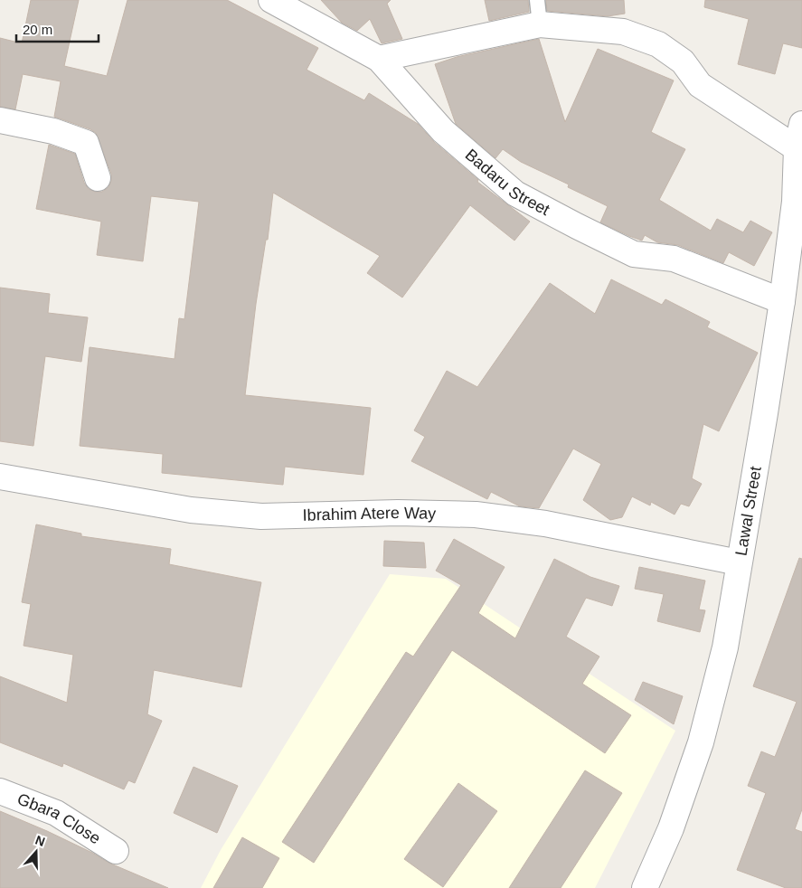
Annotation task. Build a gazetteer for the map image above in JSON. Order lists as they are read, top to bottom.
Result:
{
  "streets": {
    "street": [
      "Badaru Street",
      "Lawal Street",
      "Ibrahim Atere Way",
      "Gbara Close"
    ]
  },
  "crossings": [
    ["Badaru Street", "Lawal Street"],
    ["Lawal Street", "Ibrahim Atere Way"]
  ],
  "scale_bar": "20 m",
  "north": "top"
}
